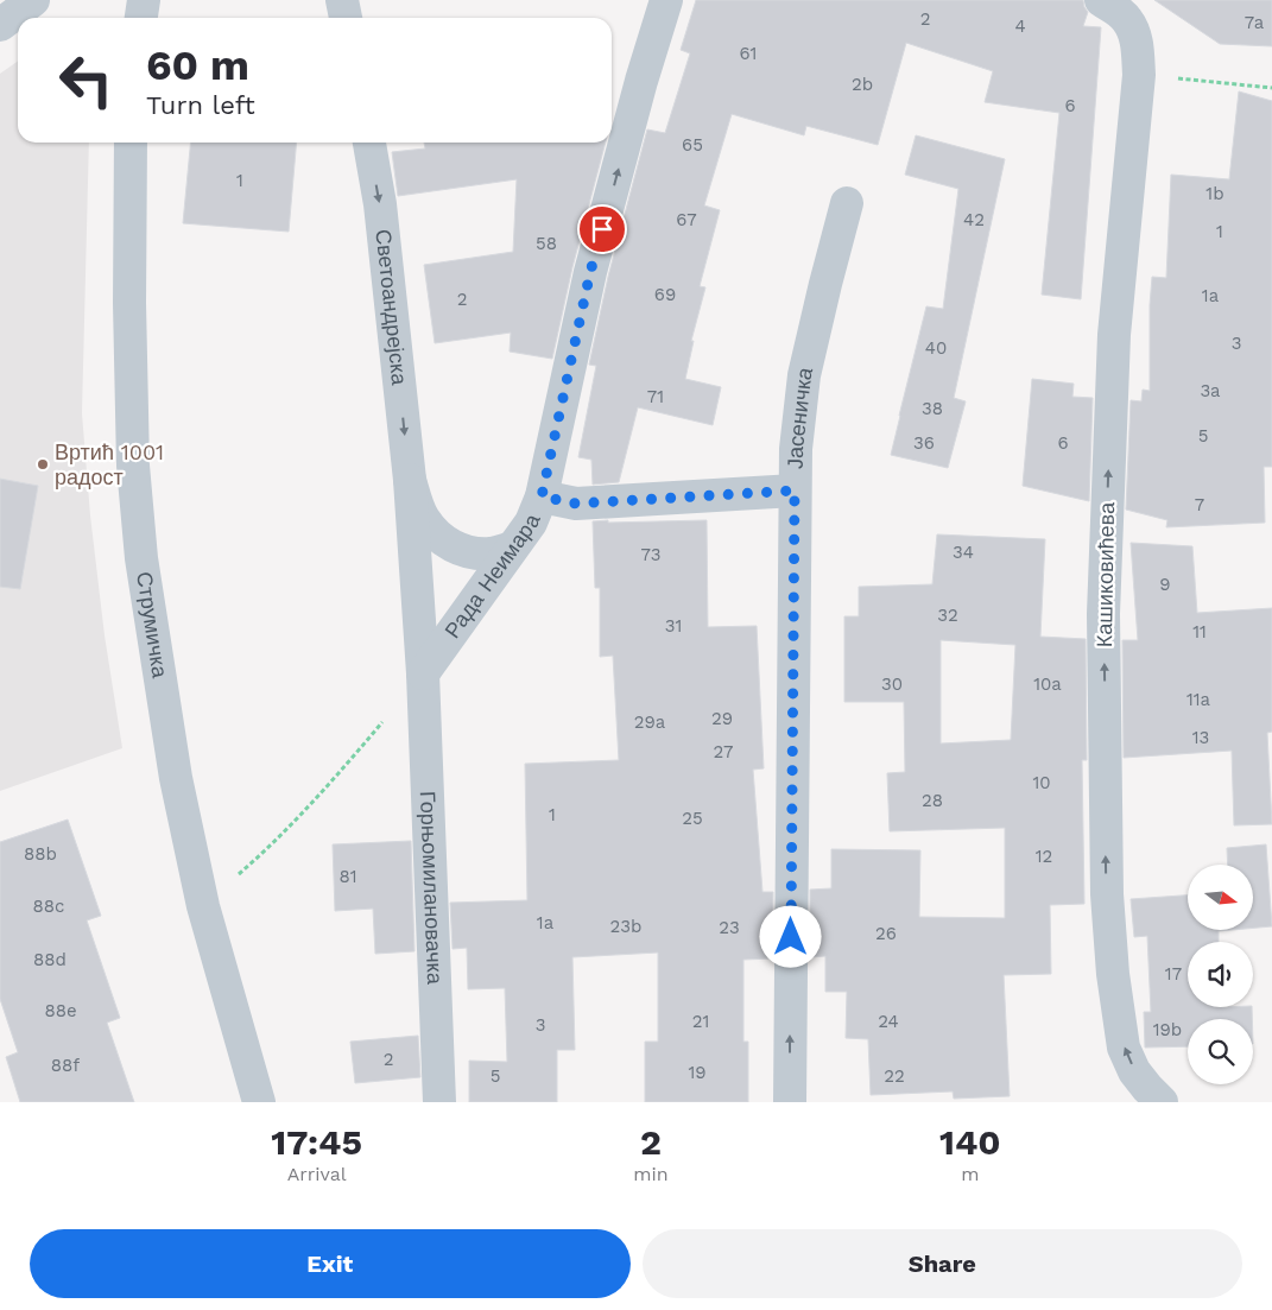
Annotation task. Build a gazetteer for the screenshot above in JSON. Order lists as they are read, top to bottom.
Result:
{
  "streets": {
    "street": [
      "Светоандрејска",
      "Јасеничка",
      "Рада Неимара",
      "Кашиковићева",
      "Струмичка",
      "Горњомилановачка"
    ]
  },
  "crossings": [
    ["Светоандрејска", "Рада Неимара"],
    ["Светоандрејска", "Горњомилановачка"],
    ["Рада Неимара", "Горњомилановачка"]
  ],
  "one_way": [
    "Светоандрејска",
    "Јасеничка",
    "Рада Неимара",
    "Кашиковићева"
  ],
  "places": ["Вртић 1001 радост"],
  "house_numbers": [
    "2",
    "7a",
    "4",
    "61",
    "2b",
    "6",
    "65",
    "1",
    "1b",
    "67",
    "42",
    "1",
    "58",
    "69",
    "1a",
    "2",
    "3",
    "40",
    "3a",
    "71",
    "38",
    "5",
    "36",
    "6",
    "7",
    "34",
    "73",
    "9",
    "32",
    "31",
    "11",
    "30",
    "10a",
    "11a",
    "29",
    "29a",
    "13",
    "27",
    "10",
    "28",
    "1",
    "25",
    "88b",
    "12",
    "81",
    "88c",
    "1a",
    "23b",
    "23",
    "26",
    "88d",
    "17",
    "88e",
    "21",
    "24",
    "3",
    "19b",
    "2",
    "88f",
    "19",
    "5",
    "22"
  ],
  "north": "right",
  "page": {
    "turn": ["60 m", "Turn left"],
    "eta": [
      "17:45",
      "Arrival",
      "2",
      "min",
      "140",
      "m"
    ],
    "buttons": ["Exit", "Share"]
  }
}
